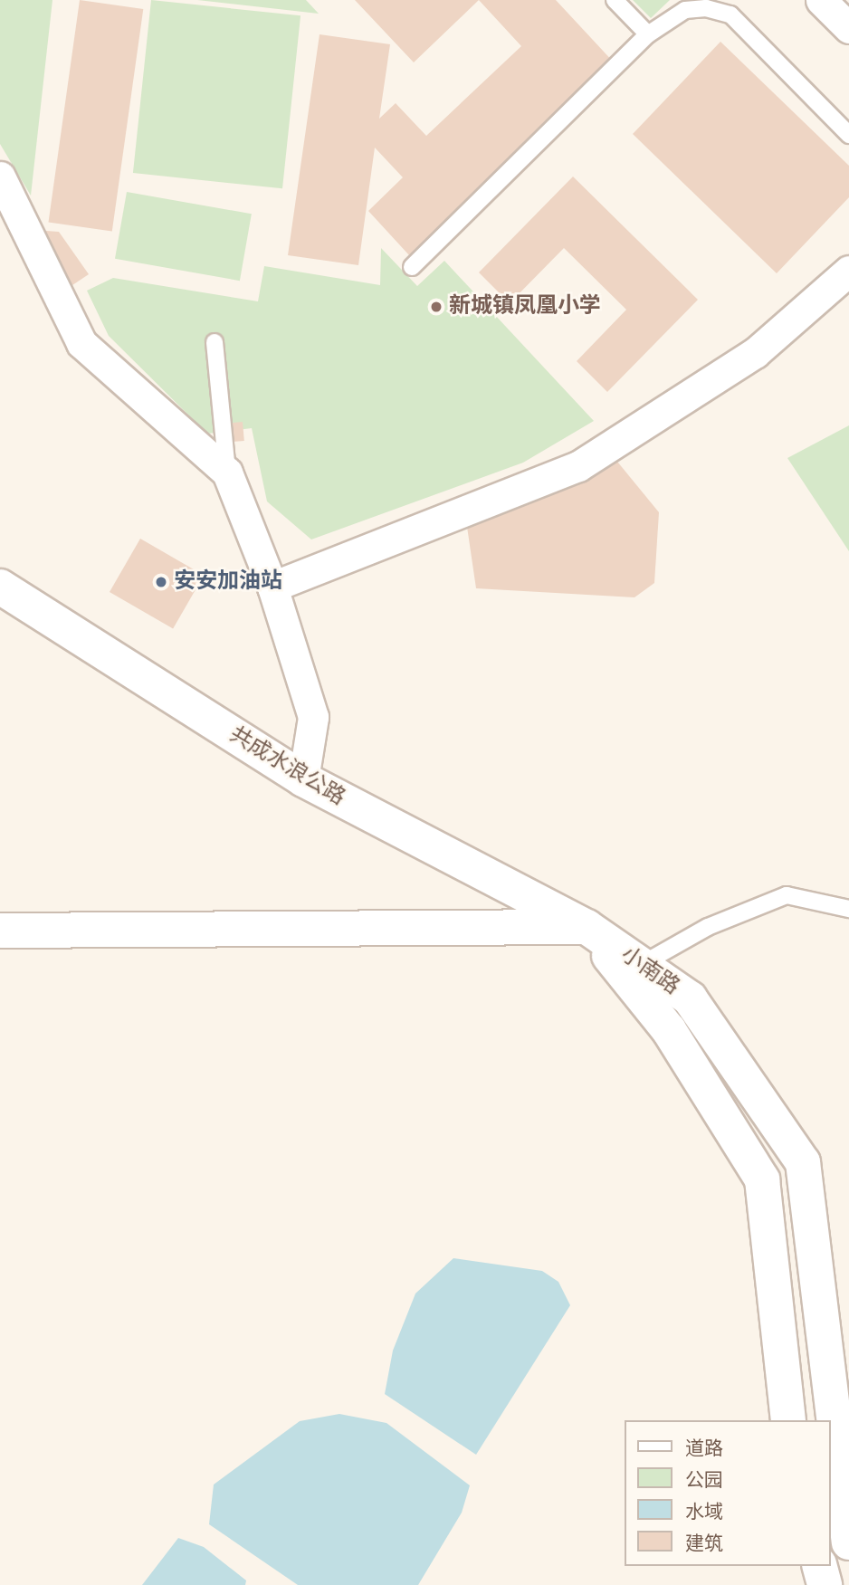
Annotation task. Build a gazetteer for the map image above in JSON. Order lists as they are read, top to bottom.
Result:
{
  "streets": {
    "main road": ["共成水浪公路", "小南路"]
  },
  "crossings": [
    ["共成水浪公路", "小南路"]
  ],
  "places": ["新城镇凤凰小学", "安安加油站"],
  "legend": [
    "道路",
    "公园",
    "水域",
    "建筑"
  ]
}
